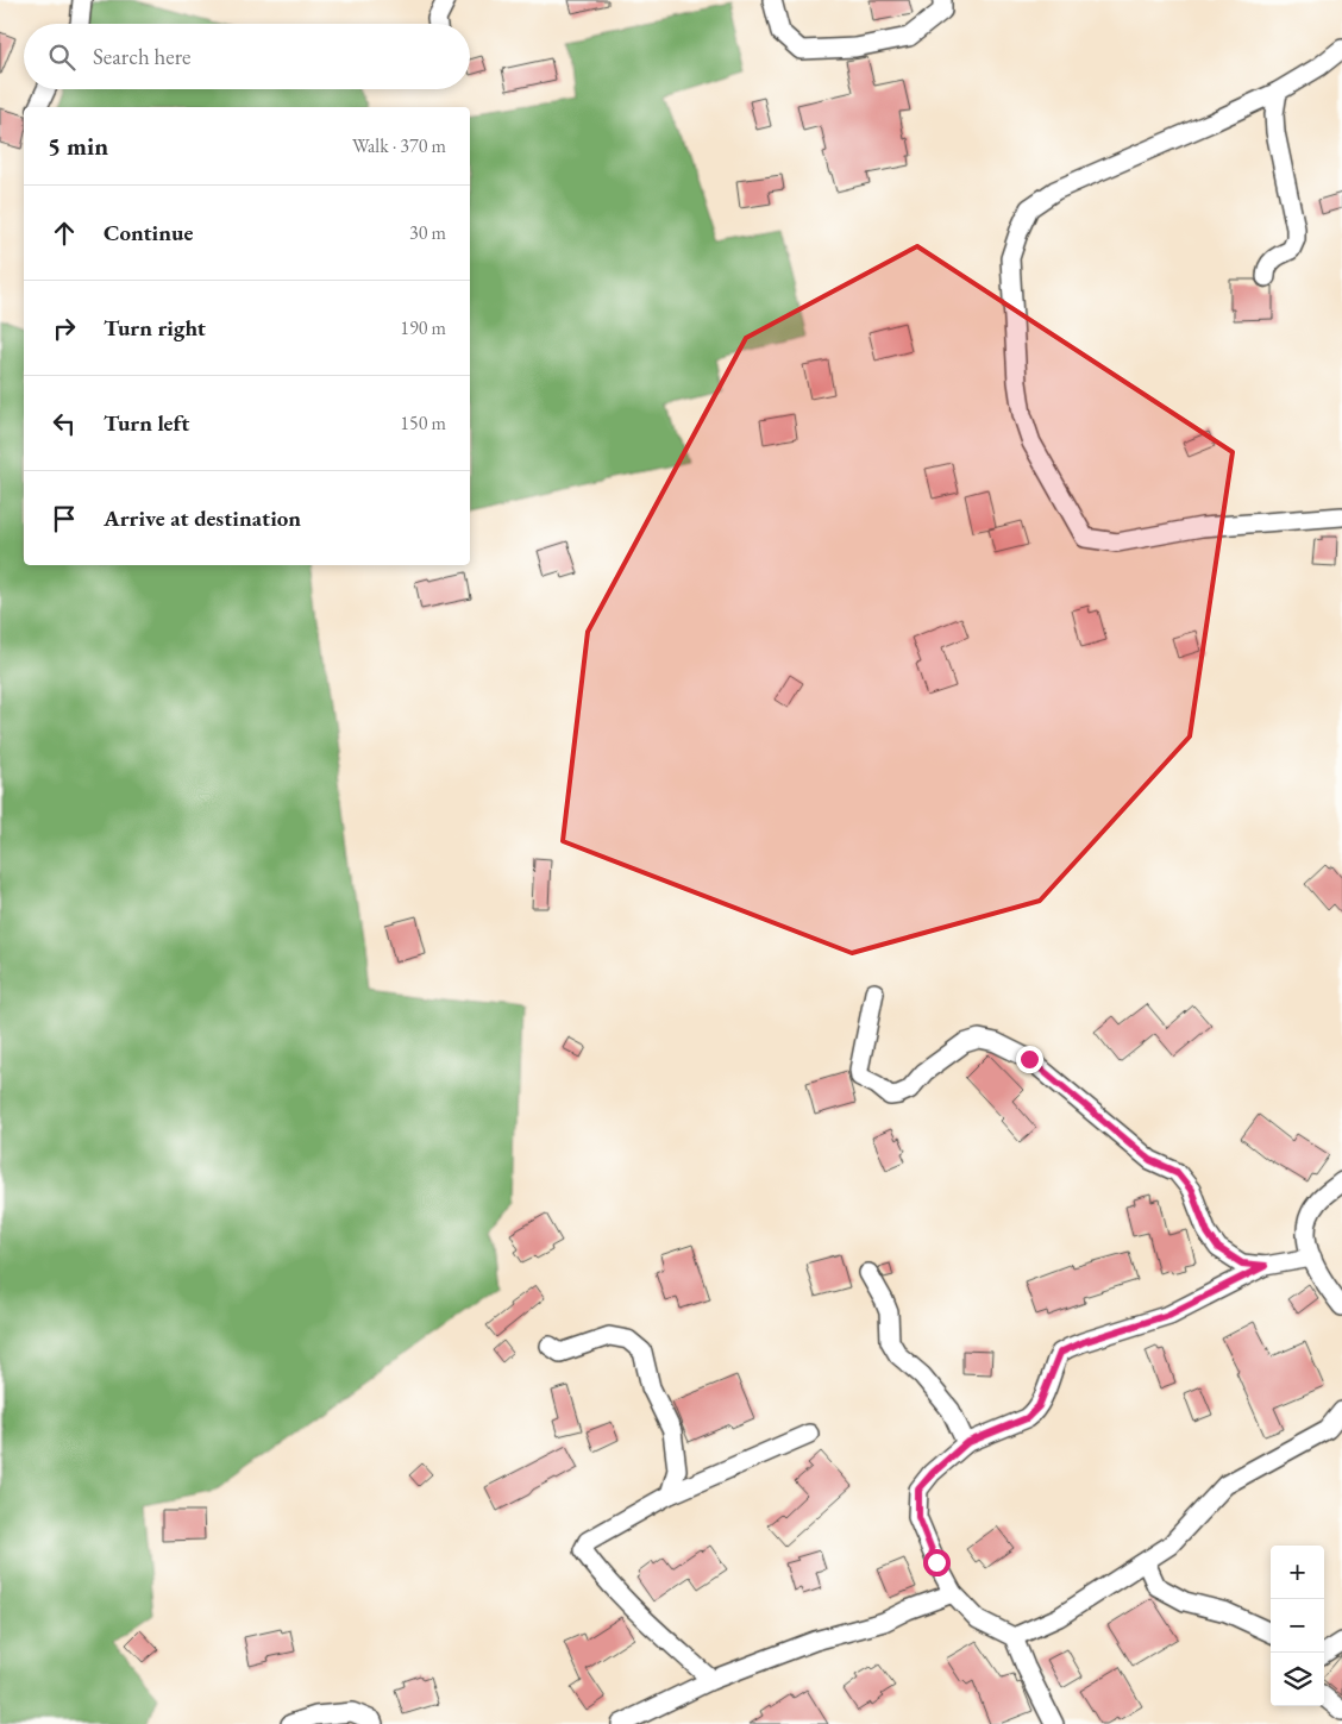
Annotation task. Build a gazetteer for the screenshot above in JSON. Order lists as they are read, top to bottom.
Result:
{
  "page": {
    "search": "Search here",
    "heading": ["5 min", "Walk · 370 m"],
    "list": [
      ["Continue", "30 m"],
      ["Turn right", "190 m"],
      ["Turn left", "150 m"],
      "Arrive at destination"
    ],
    "map_buttons": ["+", "−"]
  }
}
